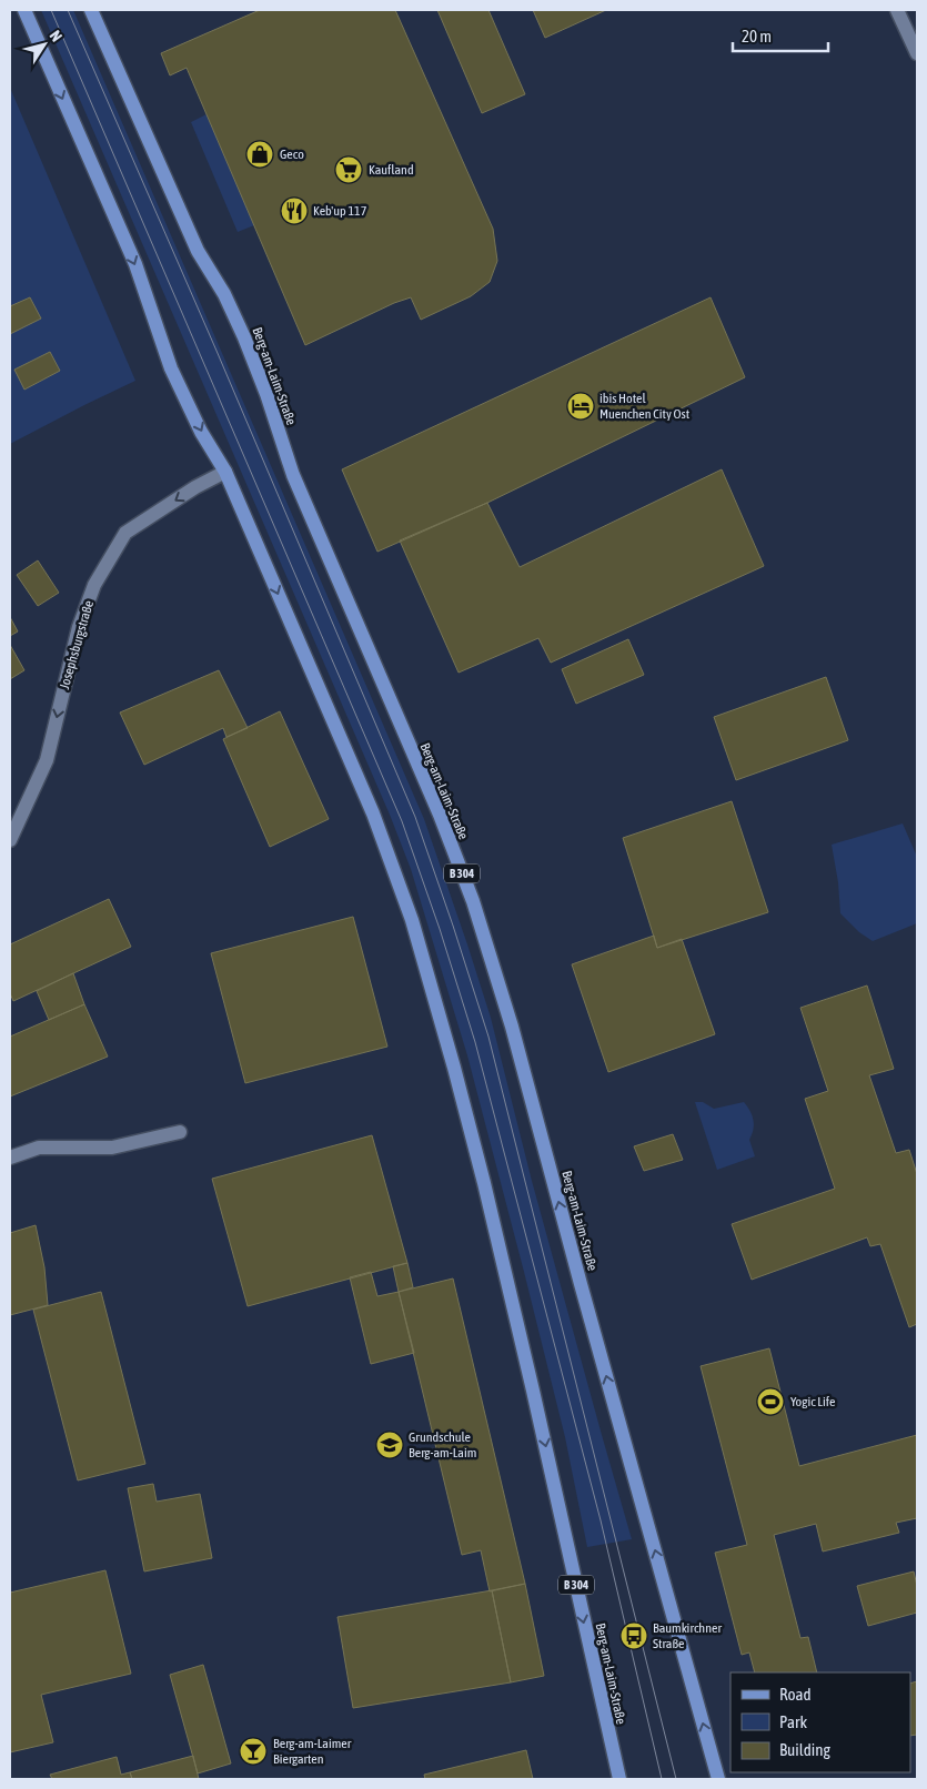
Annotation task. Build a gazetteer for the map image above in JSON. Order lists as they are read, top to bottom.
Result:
{
  "streets": {
    "main road": ["Berg-am-Laim-Straße", "B 304"],
    "street": ["Josephsburgstraße"]
  },
  "crossings": [
    ["Berg-am-Laim-Straße", "Josephsburgstraße"]
  ],
  "one_way": ["Josephsburgstraße"],
  "places": {
    "shop": ["Geco"],
    "supermarket": ["Kaufland"],
    "restaurant": ["Keb'up 117"],
    "hotel": ["ibis Hotel Muenchen City Ost"],
    "sports": ["Yogic Life"],
    "school or university": ["Grundschule Berg-am-Laim"],
    "bus stop": ["Baumkirchner Straße"],
    "bar": ["Berg-am-Laimer Biergarten"]
  },
  "legend": ["Road", "Park", "Building"],
  "scale_bar": "20 m",
  "north": "top right"
}
